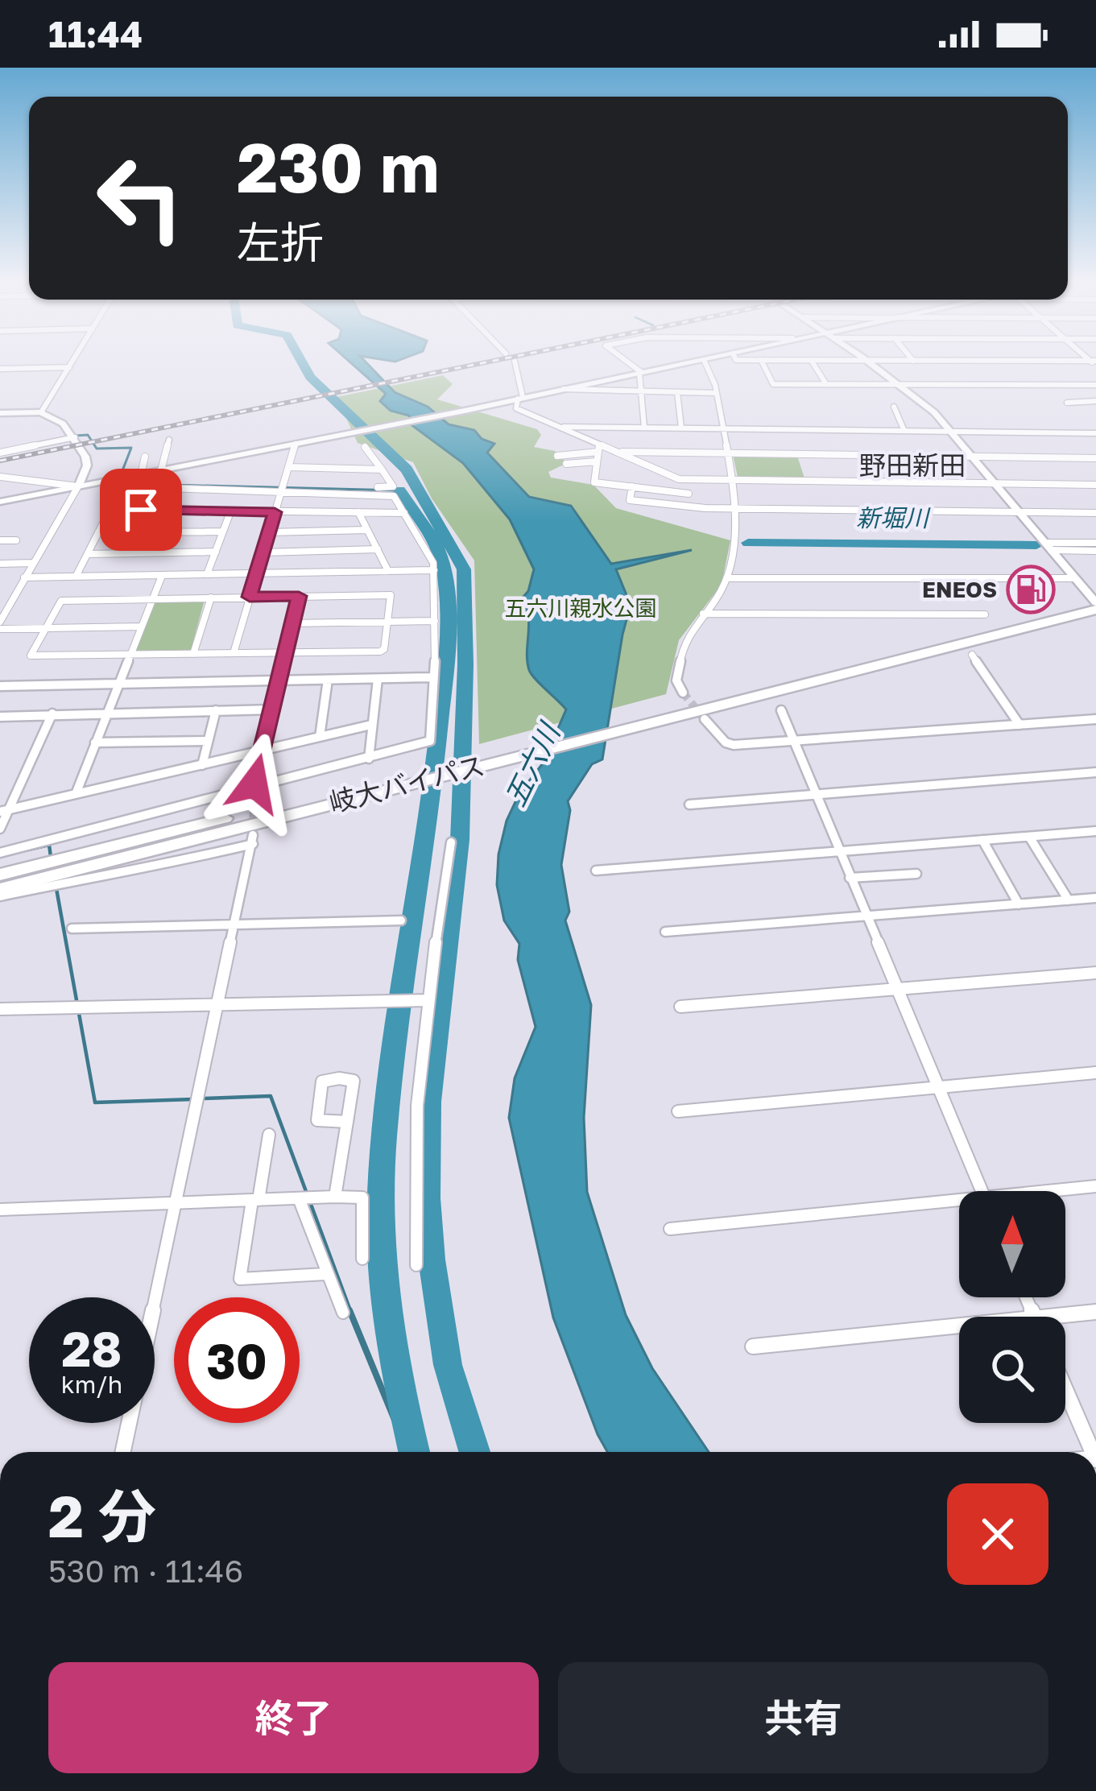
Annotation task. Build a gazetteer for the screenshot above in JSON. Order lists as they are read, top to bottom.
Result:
{
  "streets": {
    "highway": ["岐大バイパス"]
  },
  "districts": ["野田新田"],
  "water": ["新堀川", "五六川"],
  "parks": ["五六川親水公園"],
  "places": {
    "fuel station": ["ENEOS"]
  },
  "north": "top",
  "page": {
    "status": "11:44",
    "turn": ["230 m", "左折"],
    "speed": "28 km/h",
    "limit": "30",
    "heading": ["2 分", "530 m · 11:46"],
    "buttons": ["終了", "共有"]
  }
}
